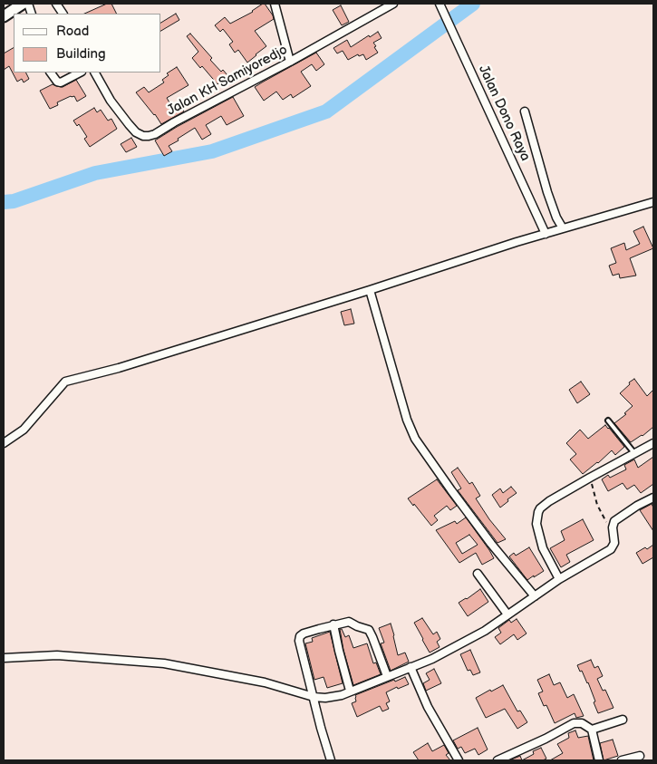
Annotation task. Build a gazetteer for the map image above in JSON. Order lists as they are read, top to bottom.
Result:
{
  "streets": {
    "street": ["Jalan KH Samiyoredjo", "Jalan Dono Raya"]
  },
  "legend": ["Road", "Building"]
}
